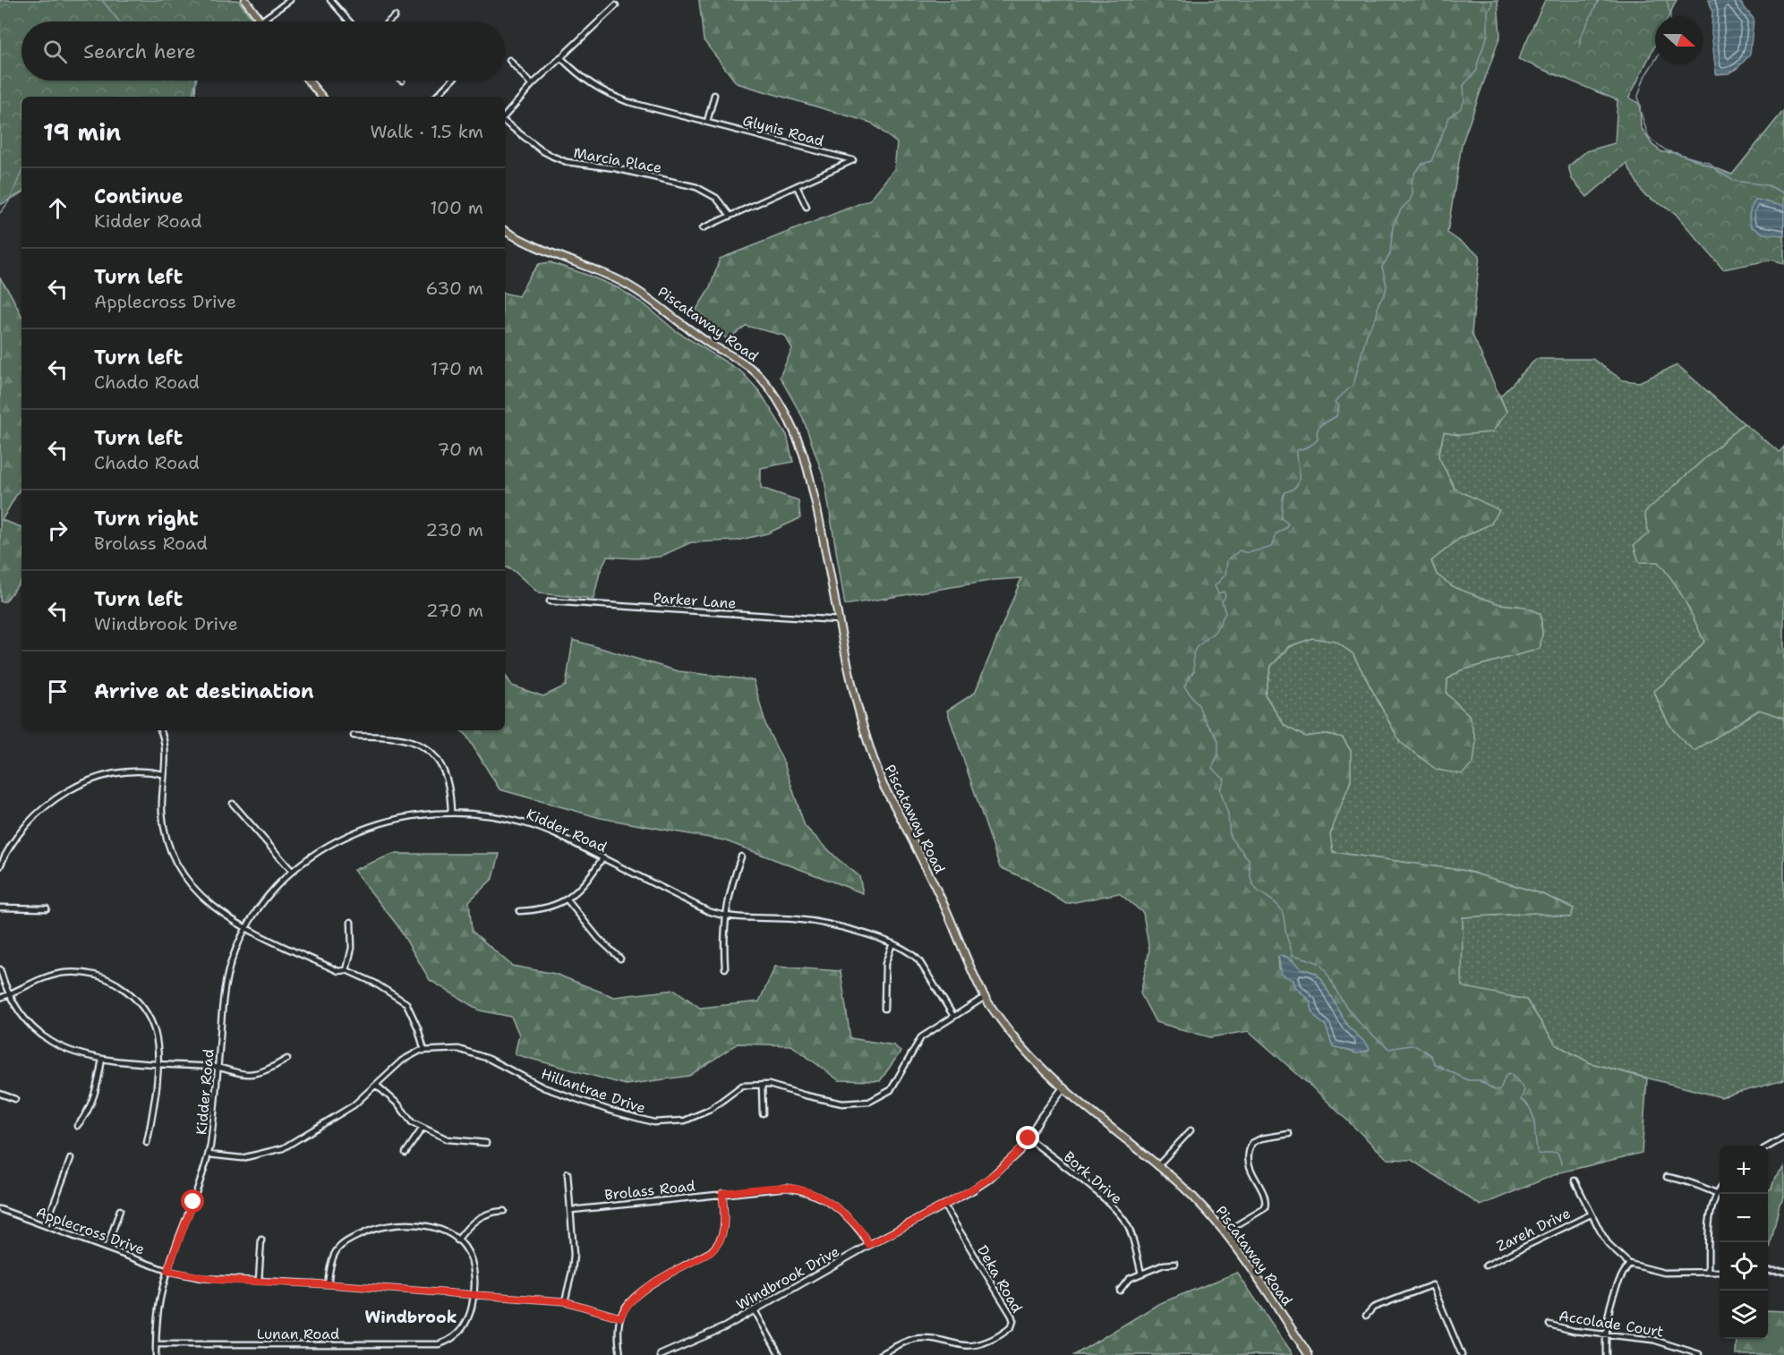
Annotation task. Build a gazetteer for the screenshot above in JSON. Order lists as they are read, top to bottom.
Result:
{
  "streets": {
    "main road": ["Piscataway Road"],
    "street": [
      "Glynis Road",
      "Marcia Place",
      "Parker Lane",
      "Kidder Road",
      "Hillantrae Drive",
      "Bork Drive",
      "Brolass Road",
      "Zareh Drive",
      "Applecross Drive",
      "Windbrook Drive",
      "Deka Road",
      "Accolade Court",
      "Lunan Road"
    ]
  },
  "crossings": [
    ["Glynis Road", "Marcia Place"],
    ["Piscataway Road", "Parker Lane"],
    ["Piscataway Road", "Hillantrae Drive"],
    ["Piscataway Road", "Windbrook Drive"],
    ["Kidder Road", "Hillantrae Drive"],
    ["Kidder Road", "Applecross Drive"],
    ["Kidder Road", "Lunan Road"],
    ["Bork Drive", "Windbrook Drive"],
    ["Brolass Road", "Windbrook Drive"],
    ["Applecross Drive", "Lunan Road"],
    ["Windbrook Drive", "Deka Road"]
  ],
  "districts": ["Windbrook"],
  "north": "right",
  "page": {
    "search": "Search here",
    "heading": ["19 min", "Walk · 1.5 km"],
    "list": [
      ["Continue", "Kidder Road", "100 m"],
      ["Turn left", "Applecross Drive", "630 m"],
      ["Turn left", "Chado Road", "170 m"],
      ["Turn left", "Chado Road", "70 m"],
      ["Turn right", "Brolass Road", "230 m"],
      ["Turn left", "Windbrook Drive", "270 m"],
      "Arrive at destination"
    ],
    "map_buttons": ["+", "−"]
  }
}
